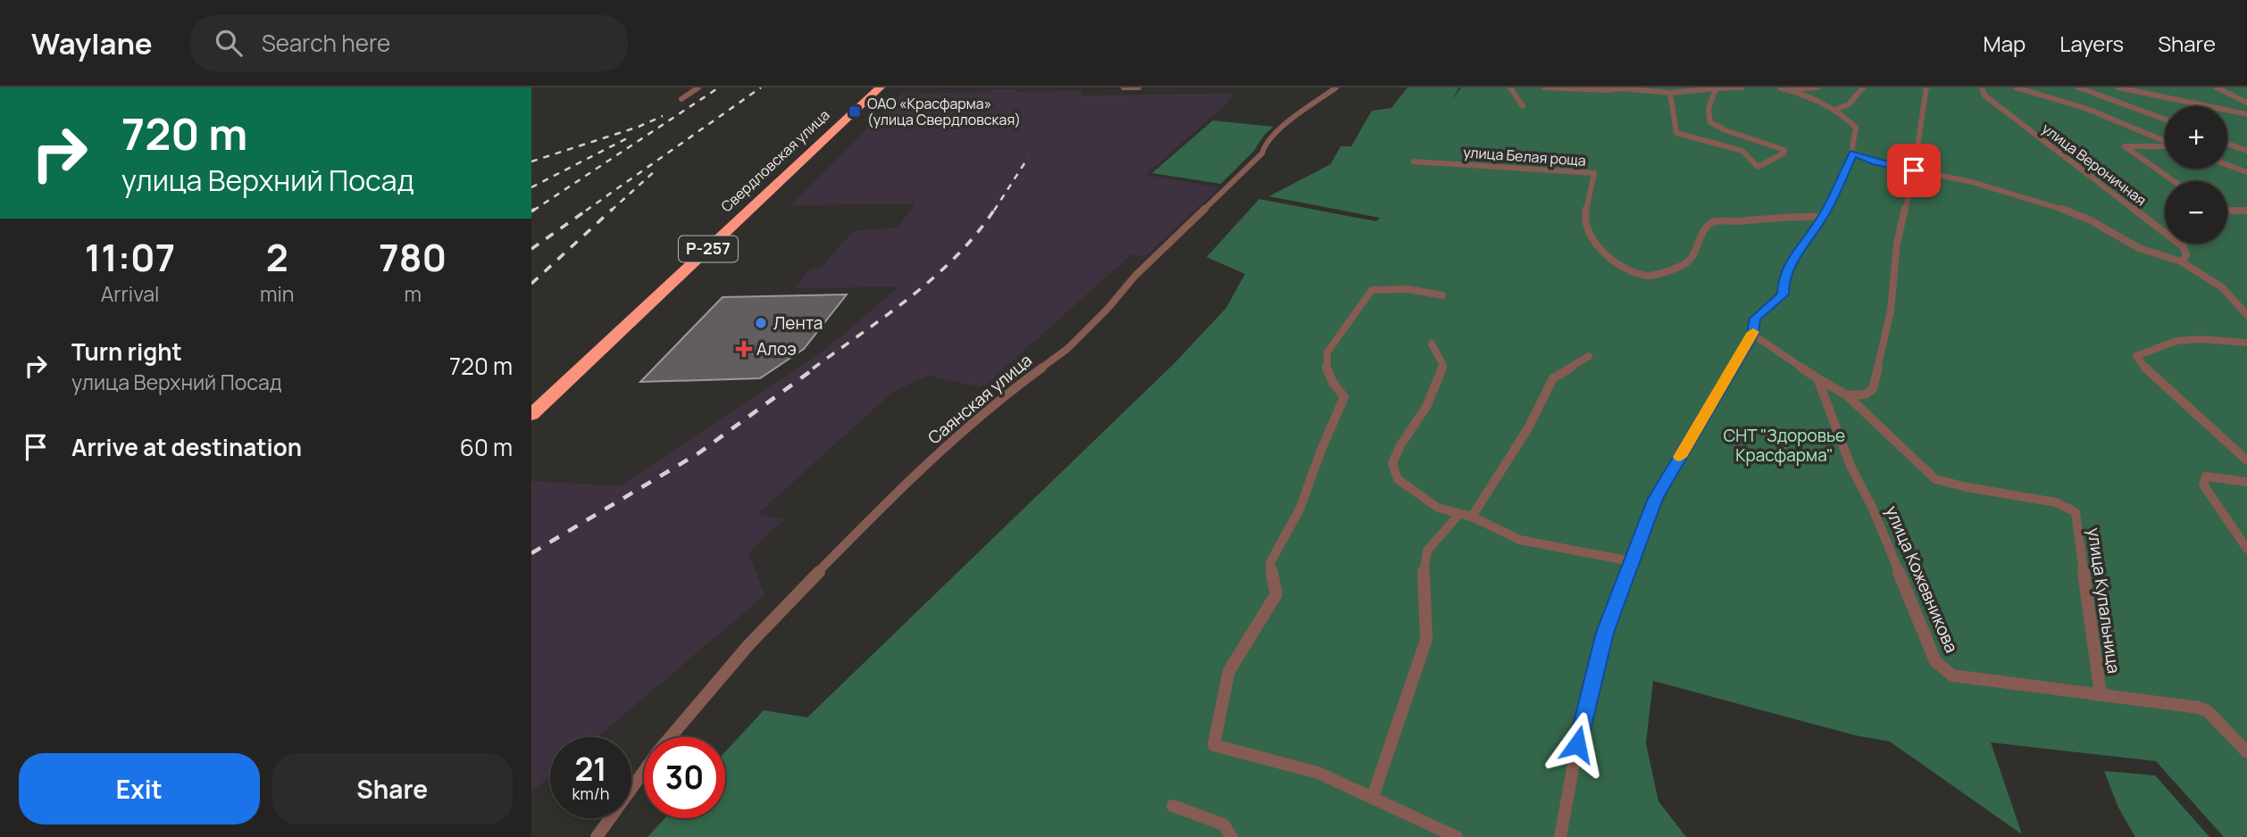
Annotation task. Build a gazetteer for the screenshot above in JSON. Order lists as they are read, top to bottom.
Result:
{
  "streets": {
    "highway": ["Свердловская улица", "Р-257"],
    "street": [
      "улица Белая роща",
      "улица Вероничная",
      "Саянская улица",
      "улица Кожевникова",
      "улица Купальница"
    ]
  },
  "crossings": [
    ["улица Кожевникова", "улица Купальница"]
  ],
  "parks": ["СНТ \"Здоровье Красфарма\""],
  "places": {
    "transit": ["ОАО «Красфарма» (улица Свердловская)"],
    "other": ["Лента"],
    "health": ["Алоэ"]
  },
  "page": {
    "header": "Waylane",
    "search": "Search here",
    "nav": ["Map", "Layers", "Share"],
    "turn": ["720 m", "улица Верхний Посад"],
    "map_buttons": ["+", "−"],
    "eta": [
      "11:07",
      "Arrival",
      "2",
      "min",
      "780",
      "m"
    ],
    "list": [
      {
        "name": "Turn right",
        "note": "улица Верхний Посад",
        "value": "720 m"
      },
      {
        "name": "Arrive at destination",
        "value": "60 m"
      }
    ],
    "speed": "21 km/h",
    "limit": "30",
    "buttons": ["Exit", "Share"]
  }
}
